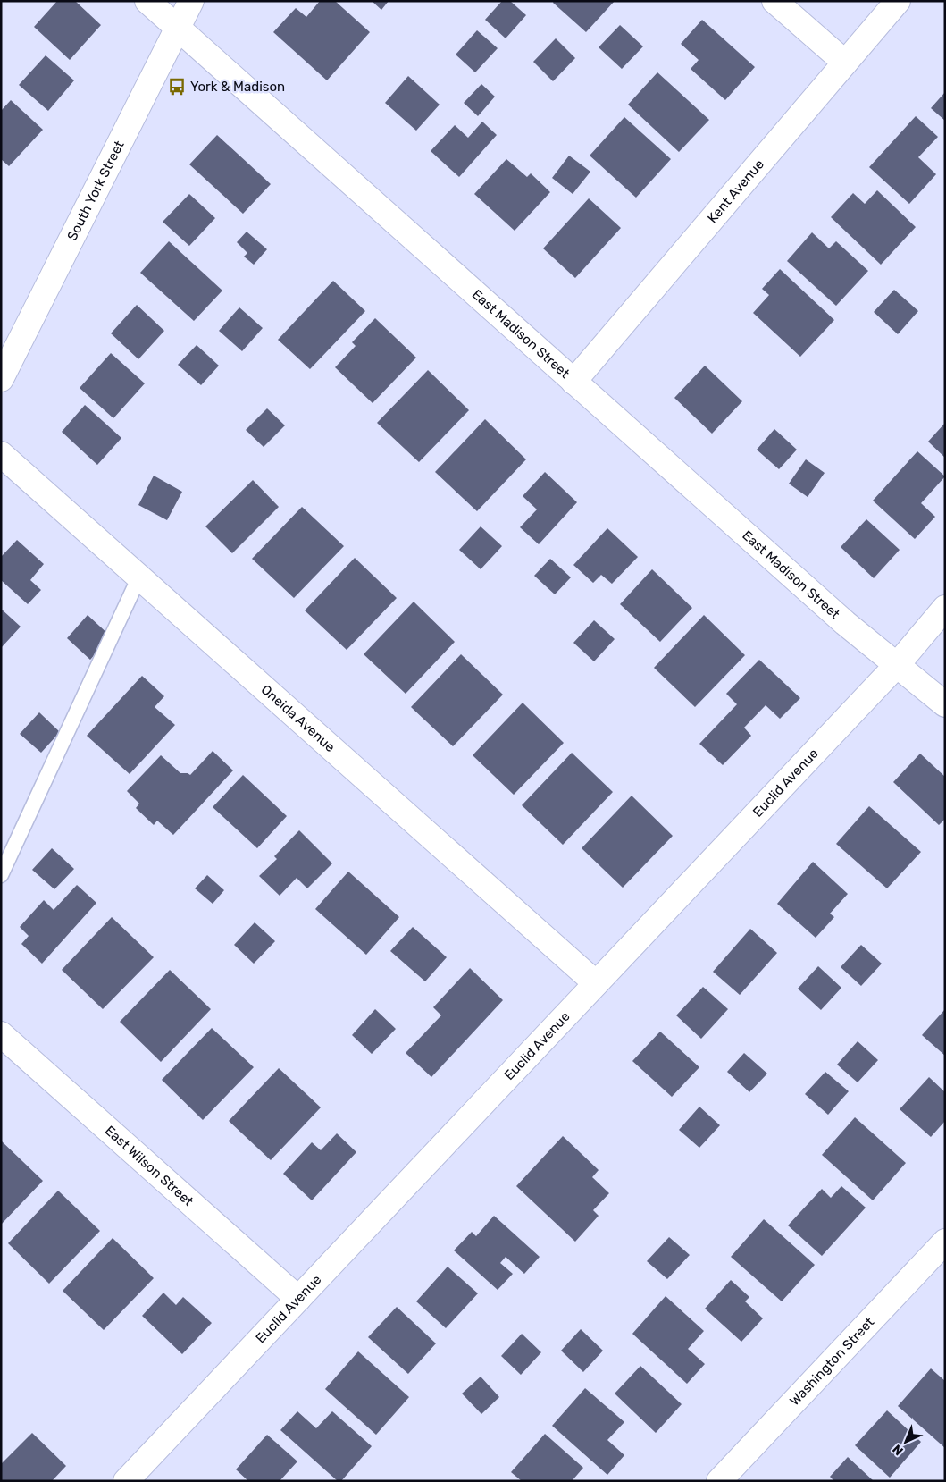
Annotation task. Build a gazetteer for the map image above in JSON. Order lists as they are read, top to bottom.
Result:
{
  "streets": {
    "street": [
      "South York Street",
      "Kent Avenue",
      "East Madison Street",
      "Oneida Avenue",
      "Euclid Avenue",
      "East Wilson Street",
      "Washington Street"
    ]
  },
  "crossings": [
    ["South York Street", "East Madison Street"],
    ["Kent Avenue", "East Madison Street"],
    ["East Madison Street", "Euclid Avenue"],
    ["Oneida Avenue", "Euclid Avenue"],
    ["Euclid Avenue", "East Wilson Street"]
  ],
  "places": {
    "bus stop": ["York & Madison"]
  },
  "north": "bottom left"
}
